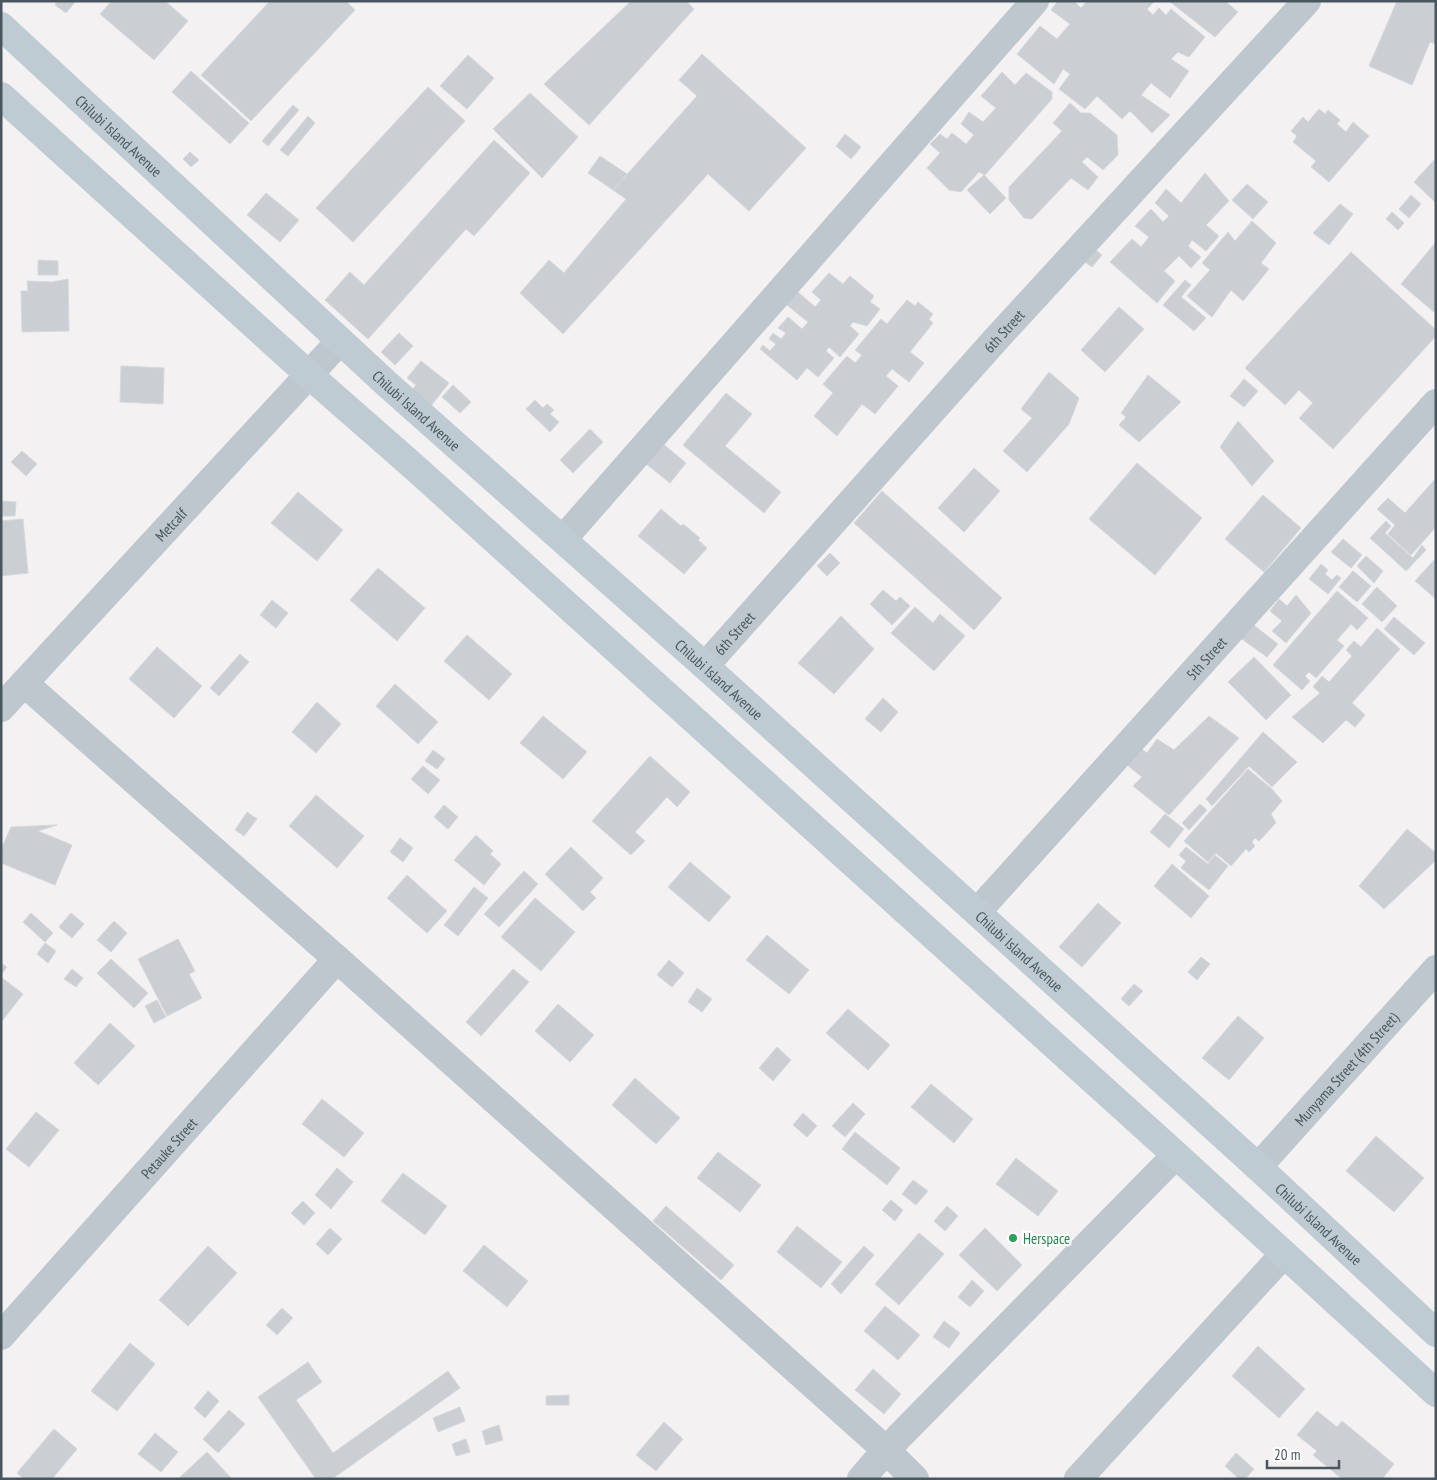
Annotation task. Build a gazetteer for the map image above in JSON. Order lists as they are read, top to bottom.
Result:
{
  "streets": {
    "street": [
      "Chilubi Island Avenue",
      "6th Street",
      "Metcalf",
      "5th Street",
      "Munyama Street (4th Street)",
      "Petauke Street"
    ]
  },
  "crossings": [
    ["Chilubi Island Avenue", "6th Street"],
    ["Chilubi Island Avenue", "Metcalf"],
    ["Chilubi Island Avenue", "5th Street"],
    ["Chilubi Island Avenue", "Munyama Street (4th Street)"]
  ],
  "places": ["Herspace"],
  "scale_bar": "20 m"
}
